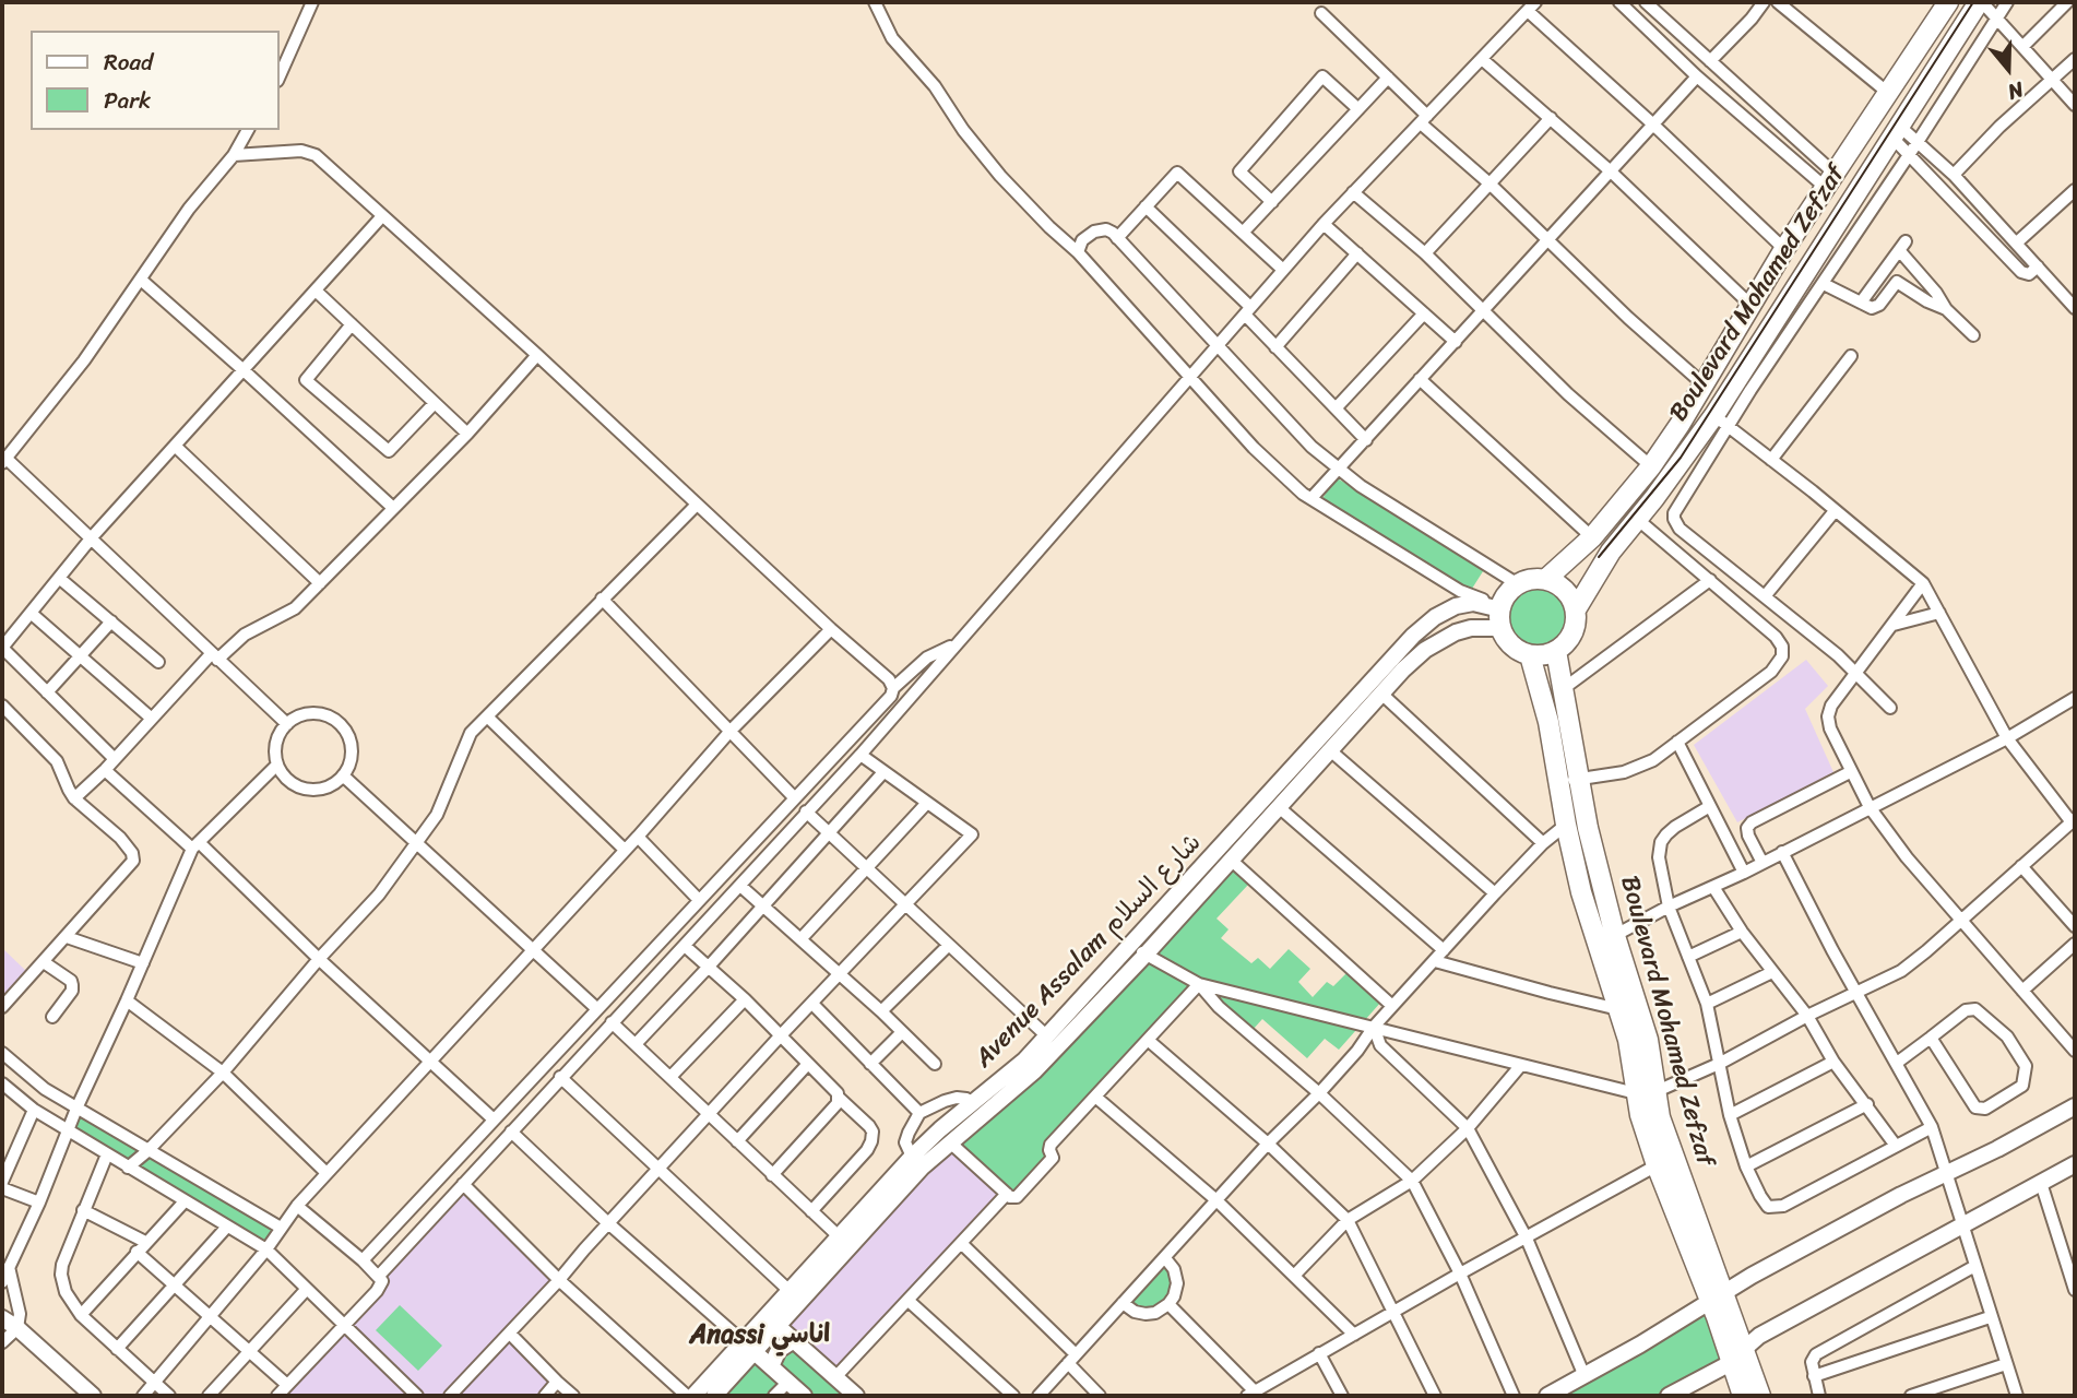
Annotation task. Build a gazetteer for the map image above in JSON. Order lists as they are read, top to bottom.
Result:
{
  "streets": {
    "main road": ["Boulevard Mohamed Zefzaf"],
    "street": ["Avenue Assalam شارع السلام"]
  },
  "crossings": [
    ["Boulevard Mohamed Zefzaf", "Avenue Assalam شارع السلام"]
  ],
  "districts": ["Anassi اناسي"],
  "legend": ["Road", "Park"],
  "north": "bottom"
}
